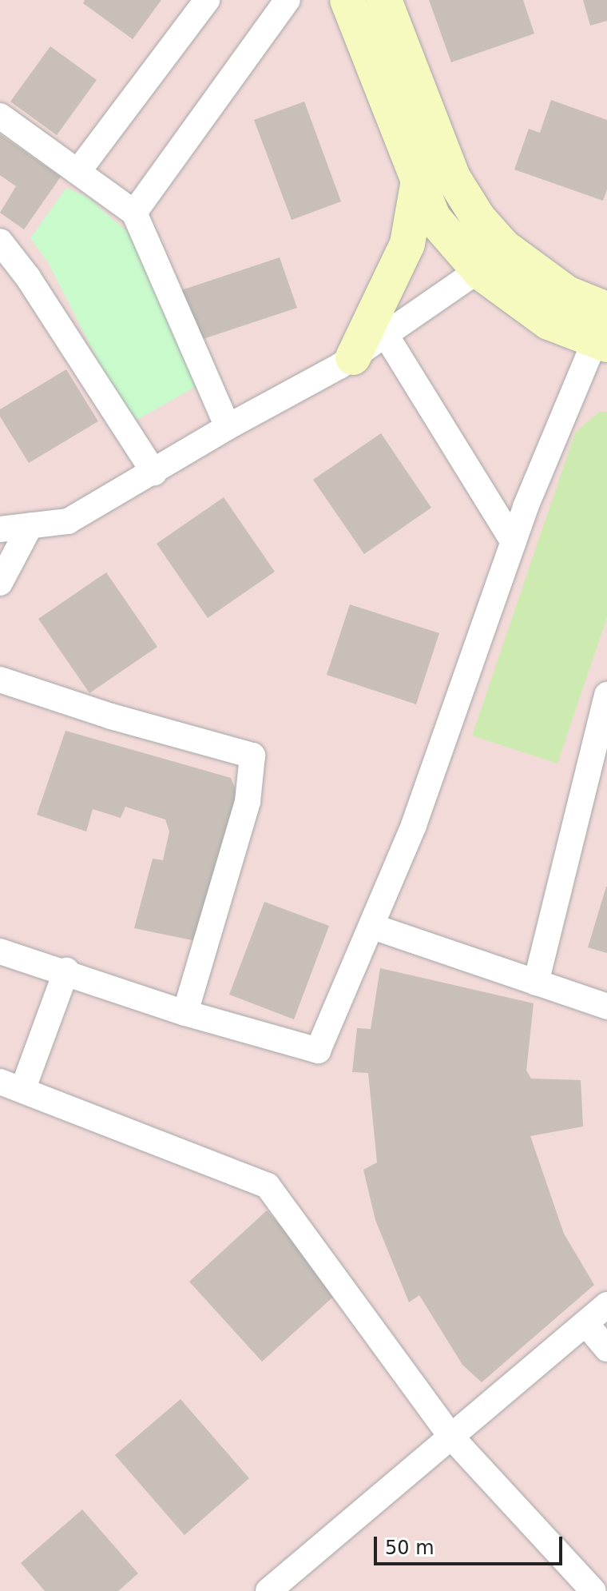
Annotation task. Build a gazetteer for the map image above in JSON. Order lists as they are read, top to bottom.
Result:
{
  "scale_bar": "50 m"
}
